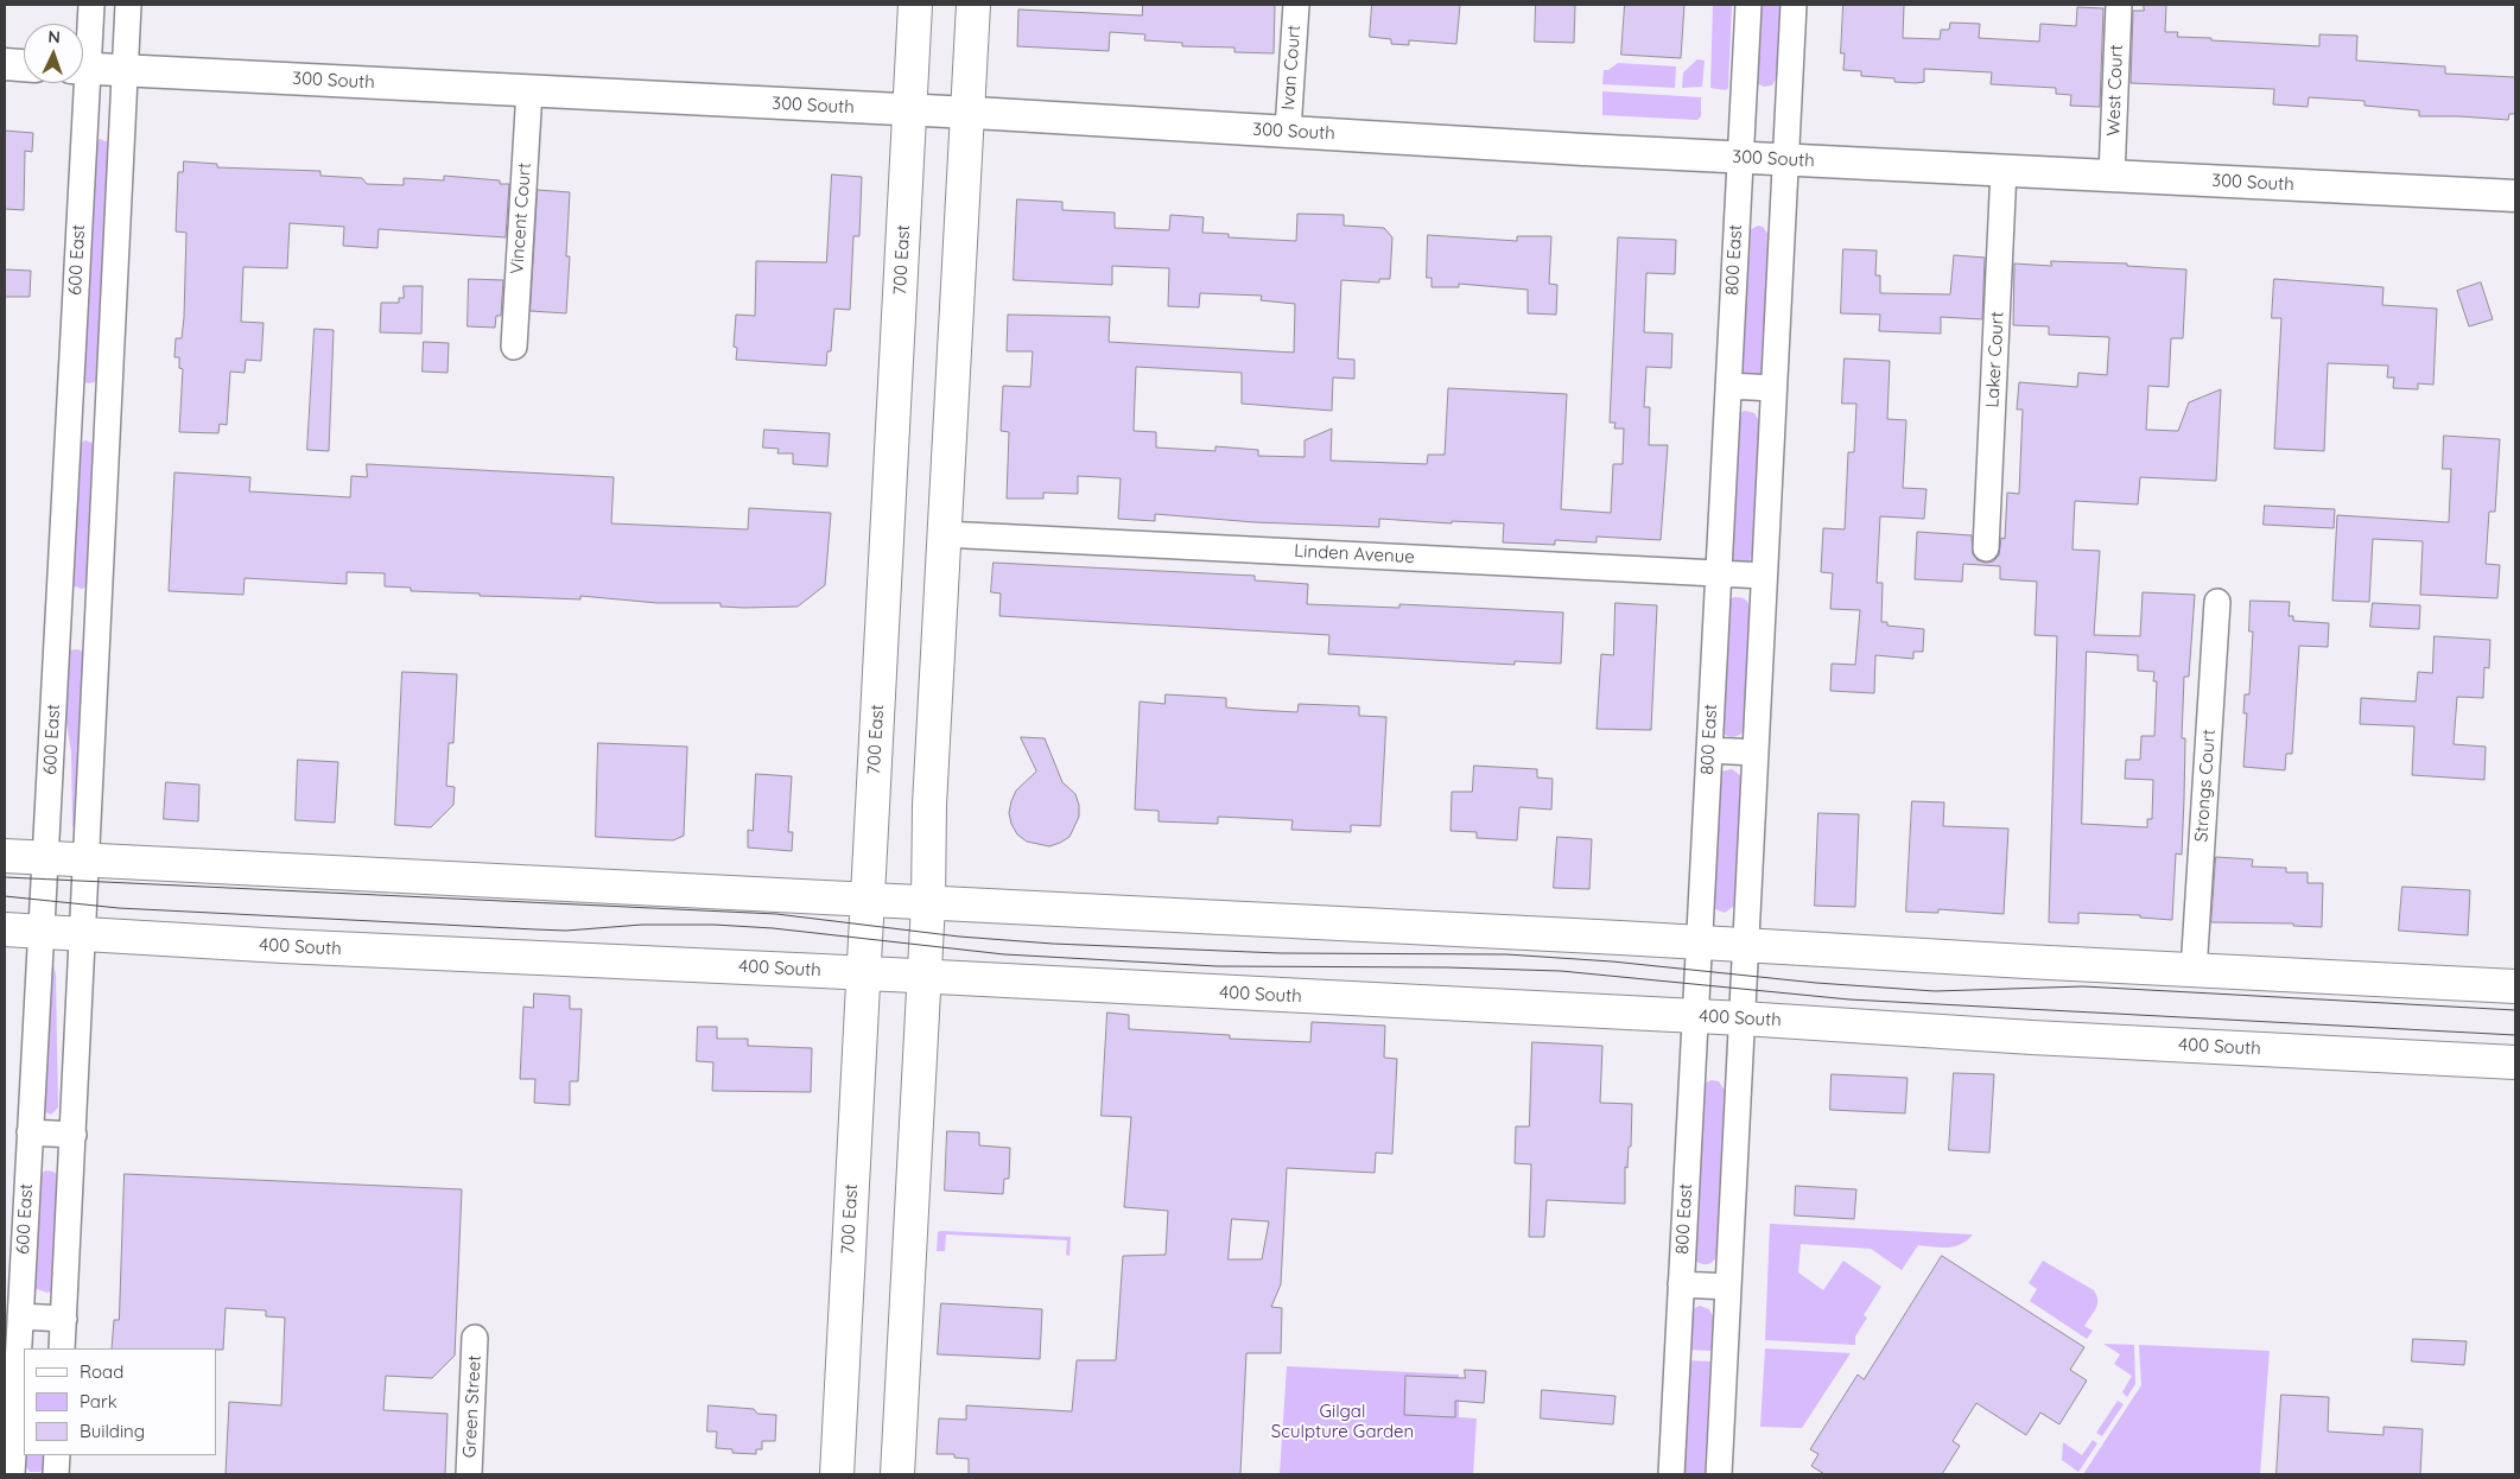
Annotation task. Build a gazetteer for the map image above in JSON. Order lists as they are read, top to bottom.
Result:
{
  "streets": {
    "main road": ["700 East", "400 South"],
    "street": [
      "Ivan Court",
      "300 South",
      "West Court",
      "Vincent Court",
      "600 East",
      "800 East",
      "Laker Court",
      "Linden Avenue",
      "Strongs Court",
      "Green Street"
    ]
  },
  "crossings": [
    ["Ivan Court", "300 South"],
    ["300 South", "West Court"],
    ["300 South", "Vincent Court"],
    ["300 South", "700 East"],
    ["300 South", "800 East"],
    ["300 South", "Laker Court"],
    ["600 East", "400 South"],
    ["700 East", "400 South"],
    ["800 East", "Linden Avenue"],
    ["800 East", "400 South"]
  ],
  "parks": ["Gilgal Sculpture Garden"],
  "legend": ["Road", "Park", "Building"],
  "north": "top"
}
